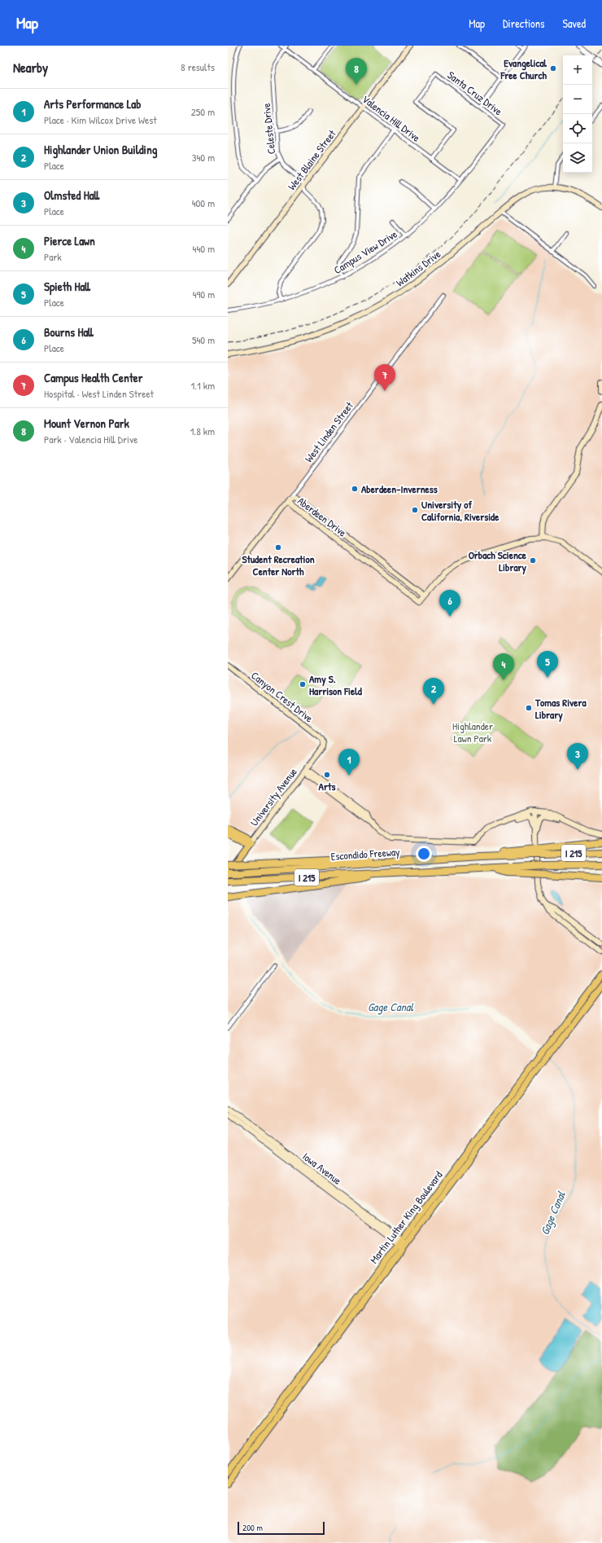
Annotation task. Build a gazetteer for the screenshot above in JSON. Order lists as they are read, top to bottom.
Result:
{
  "streets": {
    "highway": ["I 215", "Escondido Freeway"],
    "main road": ["University Avenue", "Martin Luther King Boulevard"],
    "street": [
      "Santa Cruz Drive",
      "Valencia Hill Drive",
      "Celeste Drive",
      "West Blaine Street",
      "Campus View Drive",
      "Watkins Drive",
      "West Linden Street",
      "Aberdeen Drive",
      "Canyon Crest Drive",
      "Iowa Avenue"
    ]
  },
  "crossings": [
    ["Santa Cruz Drive", "Valencia Hill Drive"],
    ["Santa Cruz Drive", "Campus View Drive"],
    ["Valencia Hill Drive", "Celeste Drive"],
    ["Valencia Hill Drive", "West Blaine Street"],
    ["Valencia Hill Drive", "Campus View Drive"],
    ["Celeste Drive", "West Blaine Street"],
    ["Celeste Drive", "Campus View Drive"],
    ["West Linden Street", "Aberdeen Drive"],
    ["Canyon Crest Drive", "University Avenue"],
    ["Iowa Avenue", "Martin Luther King Boulevard"]
  ],
  "water": ["Gage Canal"],
  "parks": ["Highlander Lawn Park"],
  "places": [
    "Evangelical Free Church",
    "Aberdeen-Inverness",
    "University of California, Riverside",
    "Student Recreation Center North",
    "Orbach Science Library",
    "Amy S. Harrison Field",
    "Tomas Rivera Library",
    "Arts"
  ],
  "scale_bar": "200 m",
  "page": {
    "header": "Map",
    "nav": ["Map", "Directions", "Saved"],
    "heading": ["Nearby", "8 results"],
    "map_buttons": ["+", "−"],
    "pins": [
      "8",
      "7",
      "6",
      "5",
      "4",
      "2",
      "3",
      "1"
    ],
    "list": [
      {
        "mark": "1",
        "name": "Arts Performance Lab",
        "note": "Place · Kim Wilcox Drive West",
        "value": "250 m"
      },
      {
        "mark": "2",
        "name": "Highlander Union Building",
        "note": "Place",
        "value": "340 m"
      },
      {
        "mark": "3",
        "name": "Olmsted Hall",
        "note": "Place",
        "value": "400 m"
      },
      {
        "mark": "4",
        "name": "Pierce Lawn",
        "note": "Park",
        "value": "440 m"
      },
      {
        "mark": "5",
        "name": "Spieth Hall",
        "note": "Place",
        "value": "490 m"
      },
      {
        "mark": "6",
        "name": "Bourns Hall",
        "note": "Place",
        "value": "540 m"
      },
      {
        "mark": "7",
        "name": "Campus Health Center",
        "note": "Hospital · West Linden Street",
        "value": "1.1 km"
      },
      {
        "mark": "8",
        "name": "Mount Vernon Park",
        "note": "Park · Valencia Hill Drive",
        "value": "1.8 km"
      }
    ],
    "scale": "200 m"
  }
}
